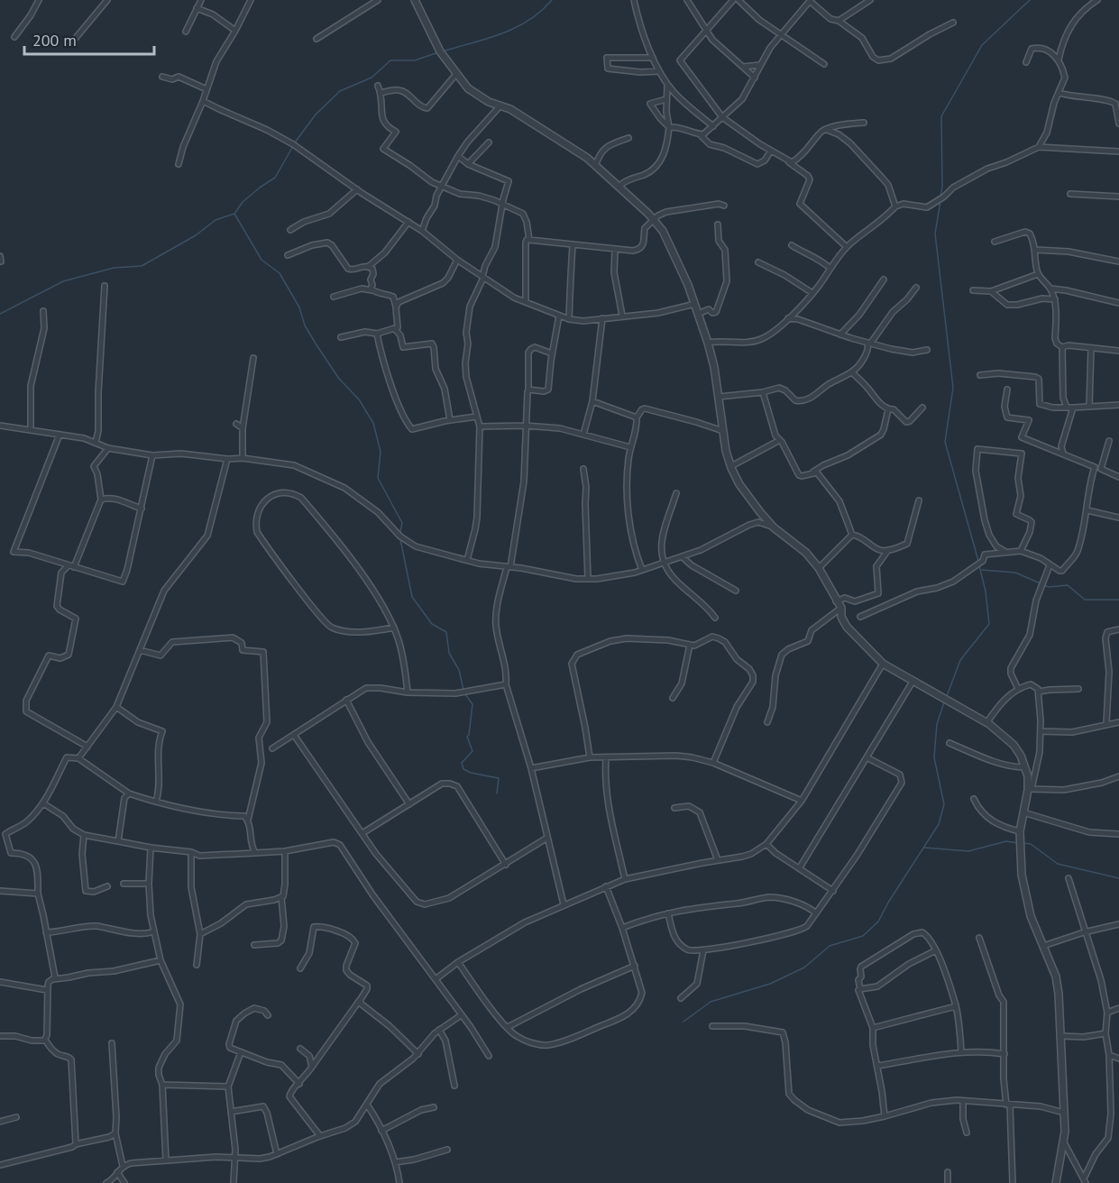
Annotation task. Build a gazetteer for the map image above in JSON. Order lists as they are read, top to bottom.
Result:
{
  "scale_bar": "200 m"
}
